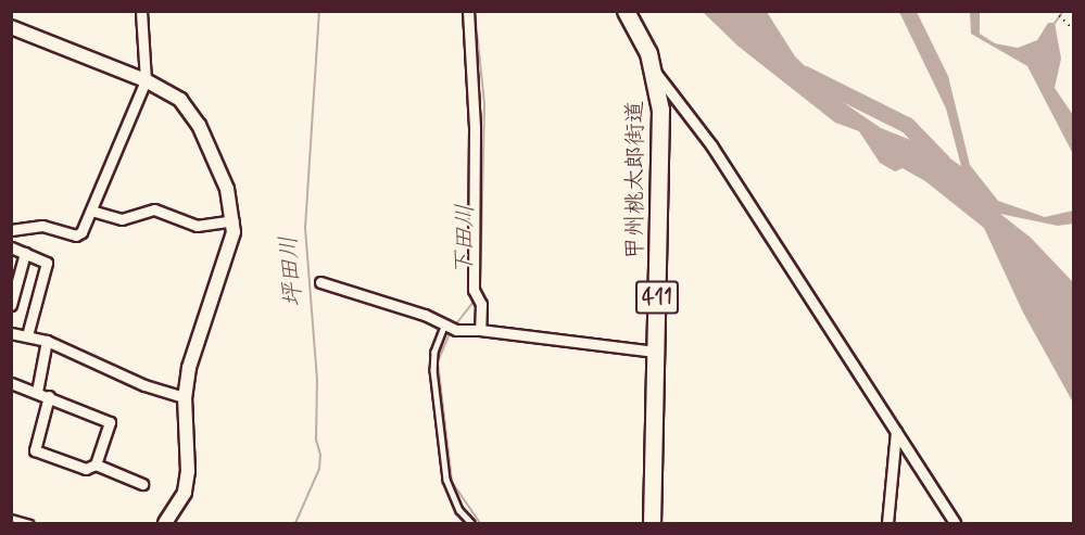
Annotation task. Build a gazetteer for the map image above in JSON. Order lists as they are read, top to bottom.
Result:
{
  "streets": {
    "highway": ["甲州桃太郎街道", "411"]
  },
  "crossings": [
    ["甲州桃太郎街道", "411"]
  ],
  "water": ["下田川", "坪田川"]
}
